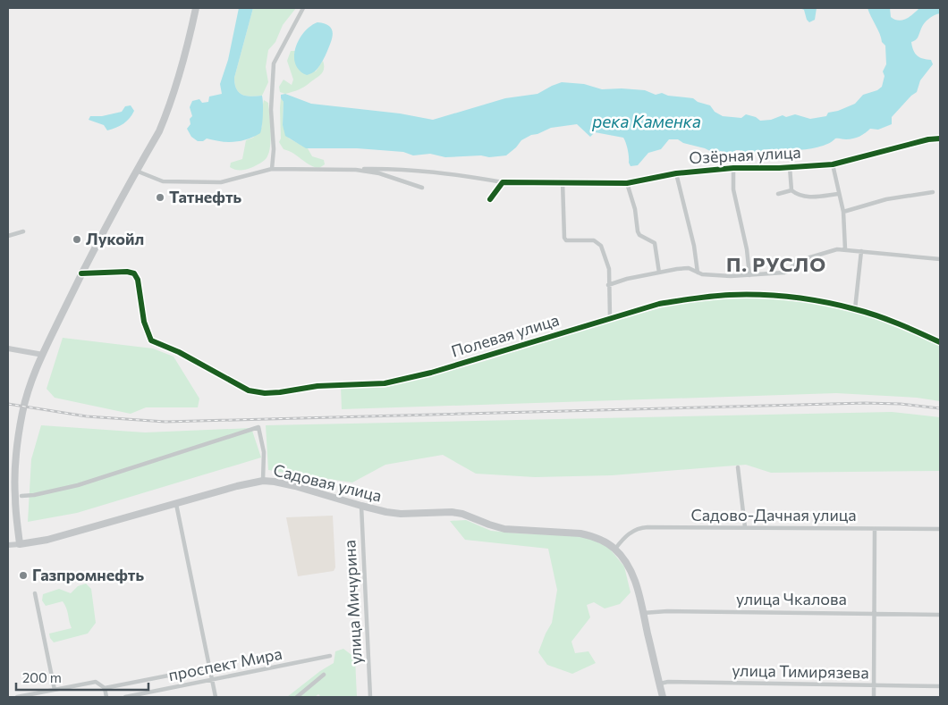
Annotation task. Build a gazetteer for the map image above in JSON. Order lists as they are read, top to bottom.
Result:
{
  "streets": {
    "main road": ["Садовая улица"],
    "street": [
      "Озёрная улица",
      "Полевая улица",
      "Садово-Дачная улица",
      "улица Чкалова",
      "улица Мичурина",
      "проспект Мира",
      "улица Тимирязева"
    ]
  },
  "crossings": [
    ["Садовая улица", "Садово-Дачная улица"],
    ["Садовая улица", "улица Мичурина"]
  ],
  "districts": ["П. РУСЛО"],
  "water": ["река Каменка"],
  "places": ["Татнефть", "Лукойл", "Газпромнефть"],
  "scale_bar": "200 m"
}
